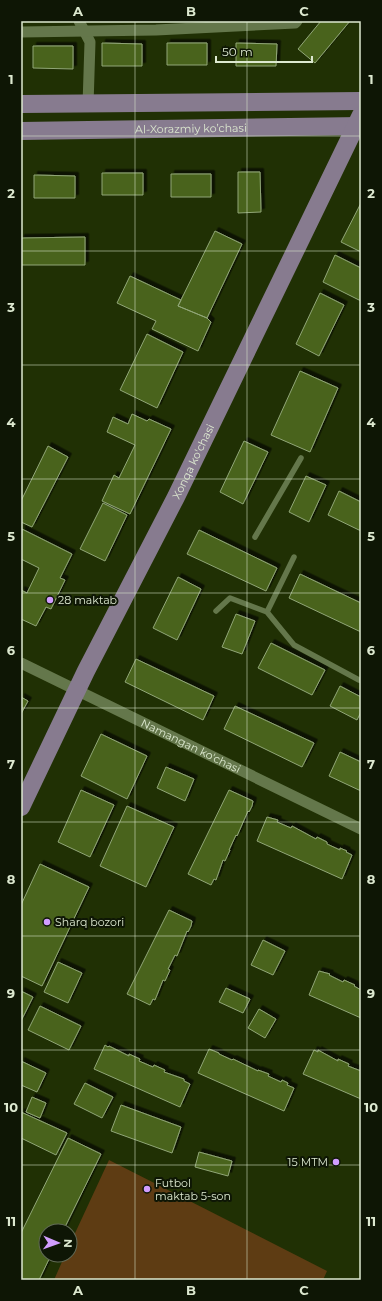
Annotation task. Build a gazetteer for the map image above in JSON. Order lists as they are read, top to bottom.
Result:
{
  "streets": {
    "main road": ["Al-Xorazmiy ko’chasi", "Xonqa ko'chasi"],
    "street": ["Namangan ko'chasi"]
  },
  "crossings": [
    ["Al-Xorazmiy ko’chasi", "Xonqa ko'chasi"],
    ["Xonqa ko'chasi", "Namangan ko'chasi"]
  ],
  "places": [
    "28 maktab",
    "Sharq bozori",
    "15 MTM",
    "Futbol maktab 5-son"
  ],
  "scale_bar": "50 m",
  "north": "right",
  "grid": {
    "columns": ["A", "B", "C"],
    "rows": [
      "1",
      "2",
      "3",
      "4",
      "5",
      "6",
      "7",
      "8",
      "9",
      "10",
      "11"
    ]
  }
}
